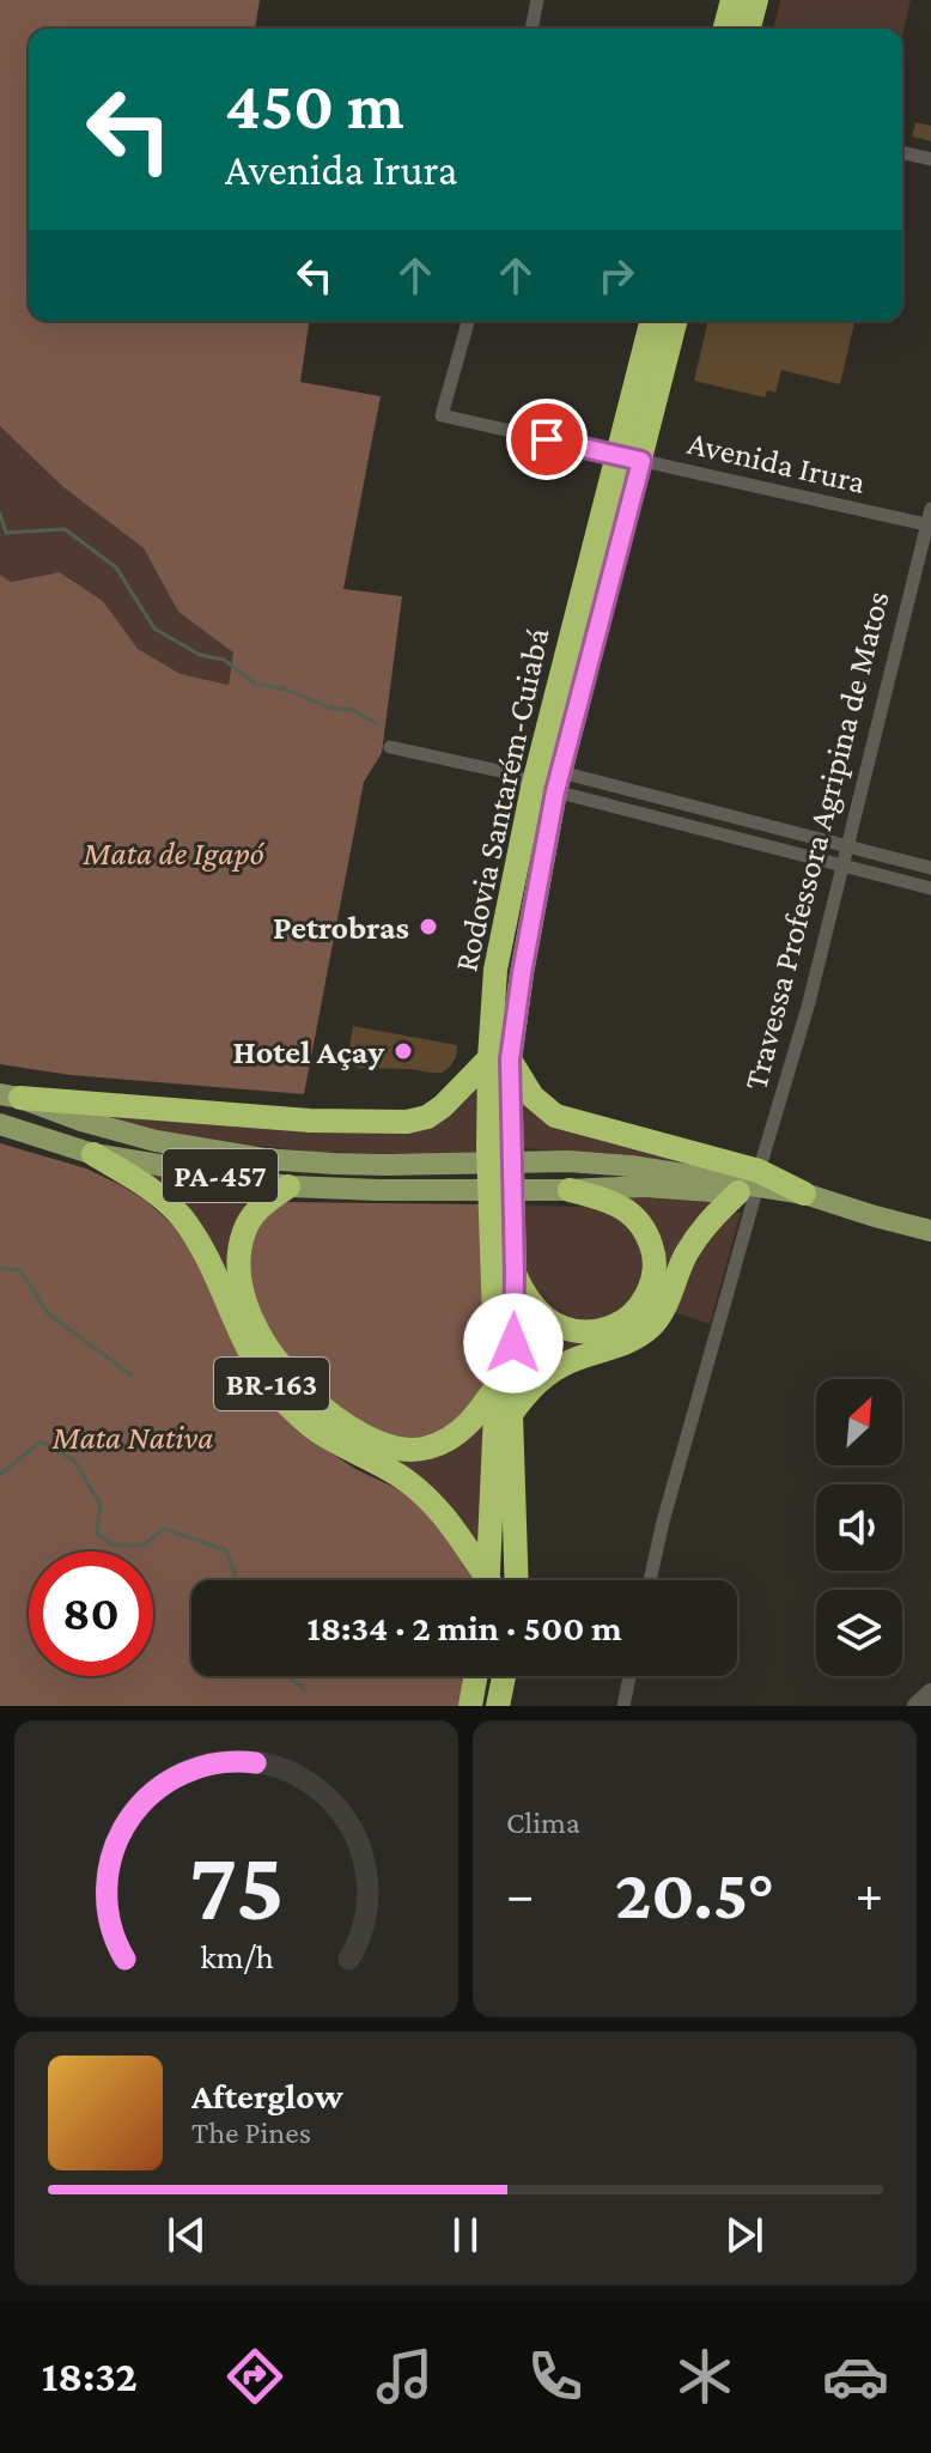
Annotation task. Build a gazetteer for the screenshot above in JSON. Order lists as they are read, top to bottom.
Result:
{
  "streets": {
    "highway": ["Rodovia Santarém-Cuiabá", "BR-163"],
    "main road": ["PA-457"],
    "street": ["Avenida Irura", "Travessa Professora Agripina de Matos"]
  },
  "crossings": [
    ["Avenida Irura", "Rodovia Santarém-Cuiabá"],
    ["Avenida Irura", "Travessa Professora Agripina de Matos"],
    ["Rodovia Santarém-Cuiabá", "BR-163"],
    ["Travessa Professora Agripina de Matos", "PA-457"],
    ["PA-457", "BR-163"]
  ],
  "parks": ["Mata de Igapó", "Mata Nativa"],
  "places": ["Petrobras", "Hotel Açay"],
  "north": "top right",
  "page": {
    "turn": ["450 m", "Avenida Irura"],
    "limit": "80",
    "trip": "18:34 · 2 min · 500 m",
    "tile": "Clima",
    "heat": ["−", "20.5°", "+"],
    "song": ["Afterglow", "The Pines"],
    "tabs": "18:32",
    "gauge": ["75", "km/h"]
  }
}
